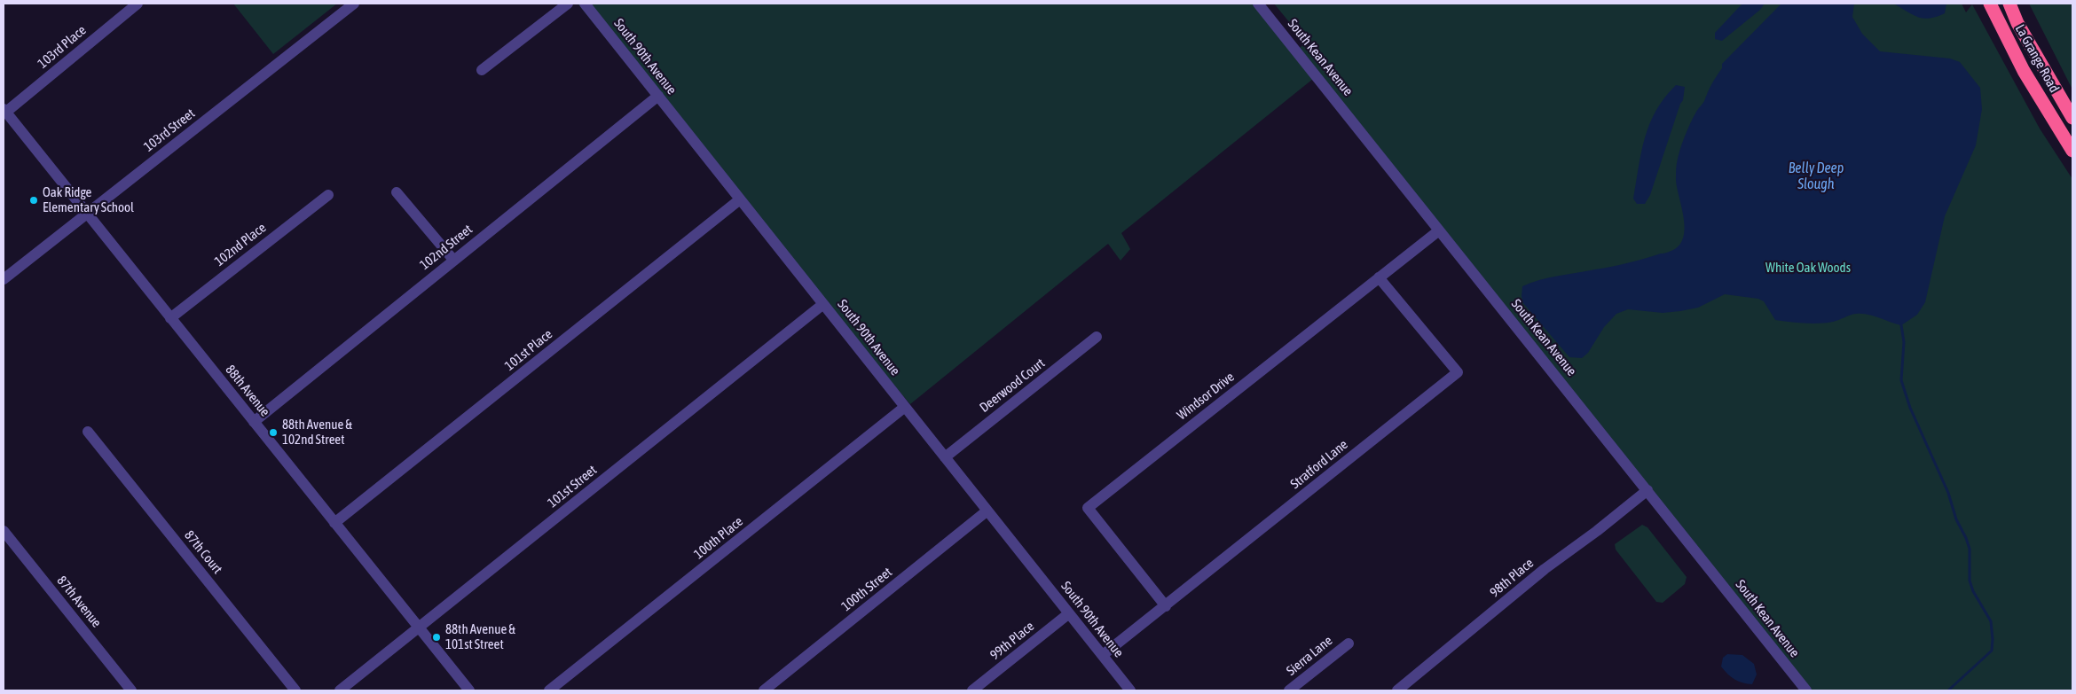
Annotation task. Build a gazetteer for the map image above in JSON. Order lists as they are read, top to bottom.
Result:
{
  "streets": {
    "highway": ["La Grange Road"],
    "street": [
      "103rd Place",
      "South 90th Avenue",
      "South Kean Avenue",
      "103rd Street",
      "102nd Place",
      "102nd Street",
      "101st Place",
      "Deerwood Court",
      "88th Avenue",
      "Windsor Drive",
      "Stratford Lane",
      "101st Street",
      "100th Place",
      "87th Court",
      "98th Place",
      "100th Street",
      "87th Avenue",
      "99th Place",
      "Sierra Lane"
    ]
  },
  "crossings": [
    ["103rd Place", "88th Avenue"],
    ["South 90th Avenue", "102nd Street"],
    ["South 90th Avenue", "101st Place"],
    ["South 90th Avenue", "Deerwood Court"],
    ["South 90th Avenue", "Stratford Lane"],
    ["South 90th Avenue", "101st Street"],
    ["South 90th Avenue", "100th Place"],
    ["South 90th Avenue", "100th Street"],
    ["South 90th Avenue", "99th Place"],
    ["South Kean Avenue", "Windsor Drive"],
    ["South Kean Avenue", "98th Place"],
    ["103rd Street", "88th Avenue"],
    ["102nd Place", "88th Avenue"],
    ["102nd Street", "88th Avenue"],
    ["101st Place", "88th Avenue"],
    ["88th Avenue", "101st Street"],
    ["Windsor Drive", "Stratford Lane"]
  ],
  "water": ["Belly Deep Slough"],
  "parks": ["White Oak Woods"],
  "places": ["Oak Ridge Elementary School", "88th Avenue & 102nd Street", "88th Avenue & 101st Street"]
}
